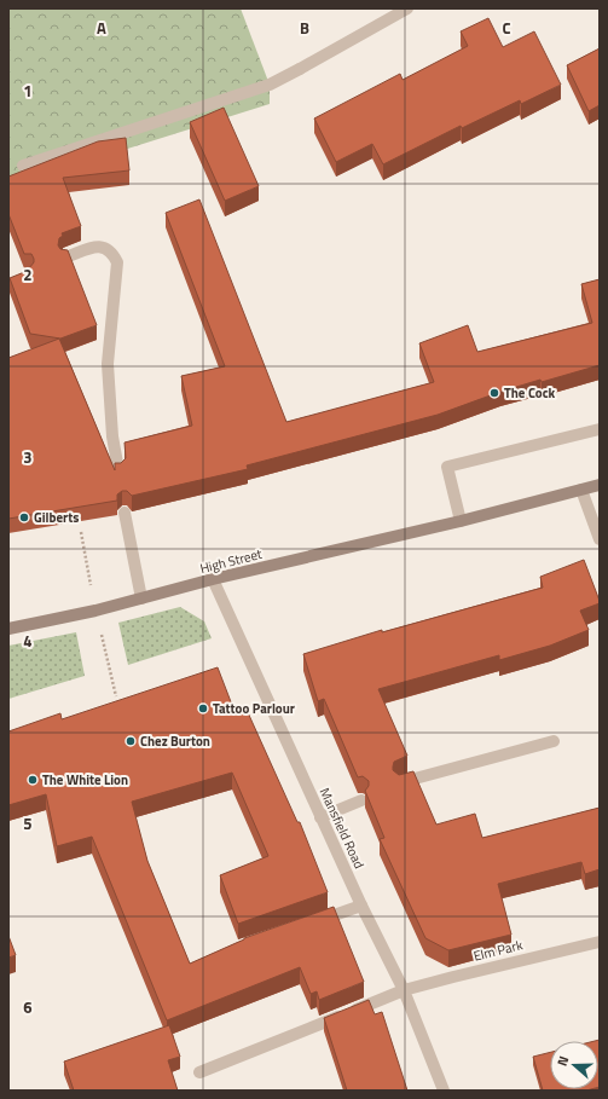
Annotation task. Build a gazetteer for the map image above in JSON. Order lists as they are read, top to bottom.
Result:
{
  "streets": {
    "main road": ["High Street"],
    "street": ["Mansfield Road", "Elm Park"]
  },
  "crossings": [
    ["High Street", "Mansfield Road"],
    ["Mansfield Road", "Elm Park"]
  ],
  "places": [
    "The Cock",
    "Gilberts",
    "Tattoo Parlour",
    "Chez Burton",
    "The White Lion"
  ],
  "north": "left",
  "grid": {
    "columns": ["A", "B", "C"],
    "rows": [
      "1",
      "2",
      "3",
      "4",
      "5",
      "6"
    ]
  }
}
